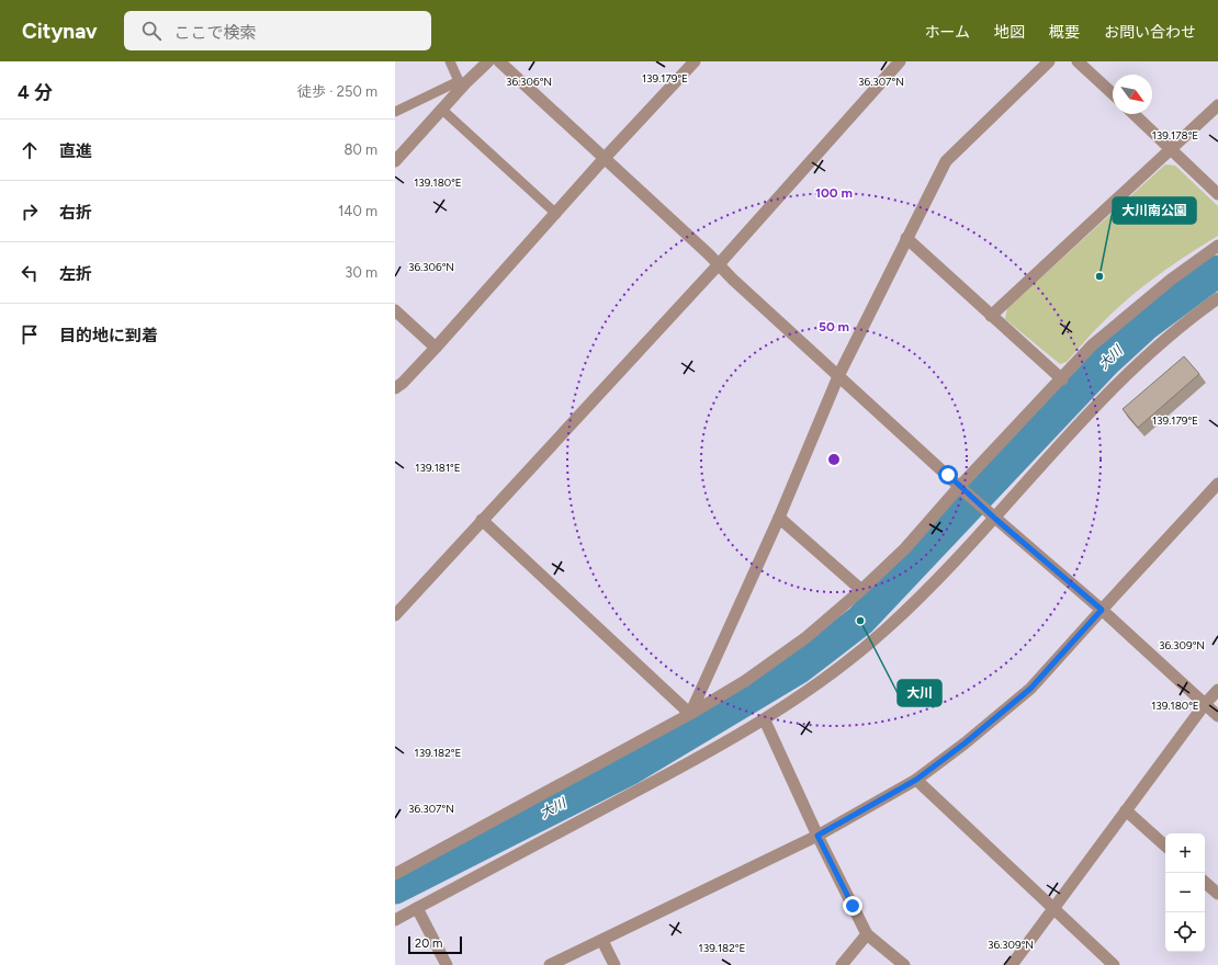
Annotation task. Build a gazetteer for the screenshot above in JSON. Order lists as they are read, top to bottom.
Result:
{
  "water": ["大川"],
  "places": ["大川南公園", "大川"],
  "scale_bar": "20 m",
  "north": "bottom right",
  "page": {
    "header": "Citynav",
    "search": "ここで検索",
    "nav": [
      "ホーム",
      "地図",
      "概要",
      "お問い合わせ"
    ],
    "heading": ["4 分", "徒歩 · 250 m"],
    "list": [
      ["直進", "80 m"],
      ["右折", "140 m"],
      ["左折", "30 m"],
      "目的地に到着"
    ],
    "map_buttons": ["+", "−"],
    "scale": "20 m"
  },
  "coordinates": [
    "139.179°E",
    "36.306°N",
    "36.307°N",
    "139.178°E",
    "139.180°E",
    "139.181°E",
    "36.309°N",
    "139.182°E"
  ],
  "rings": ["100 m", "50 m"]
}
